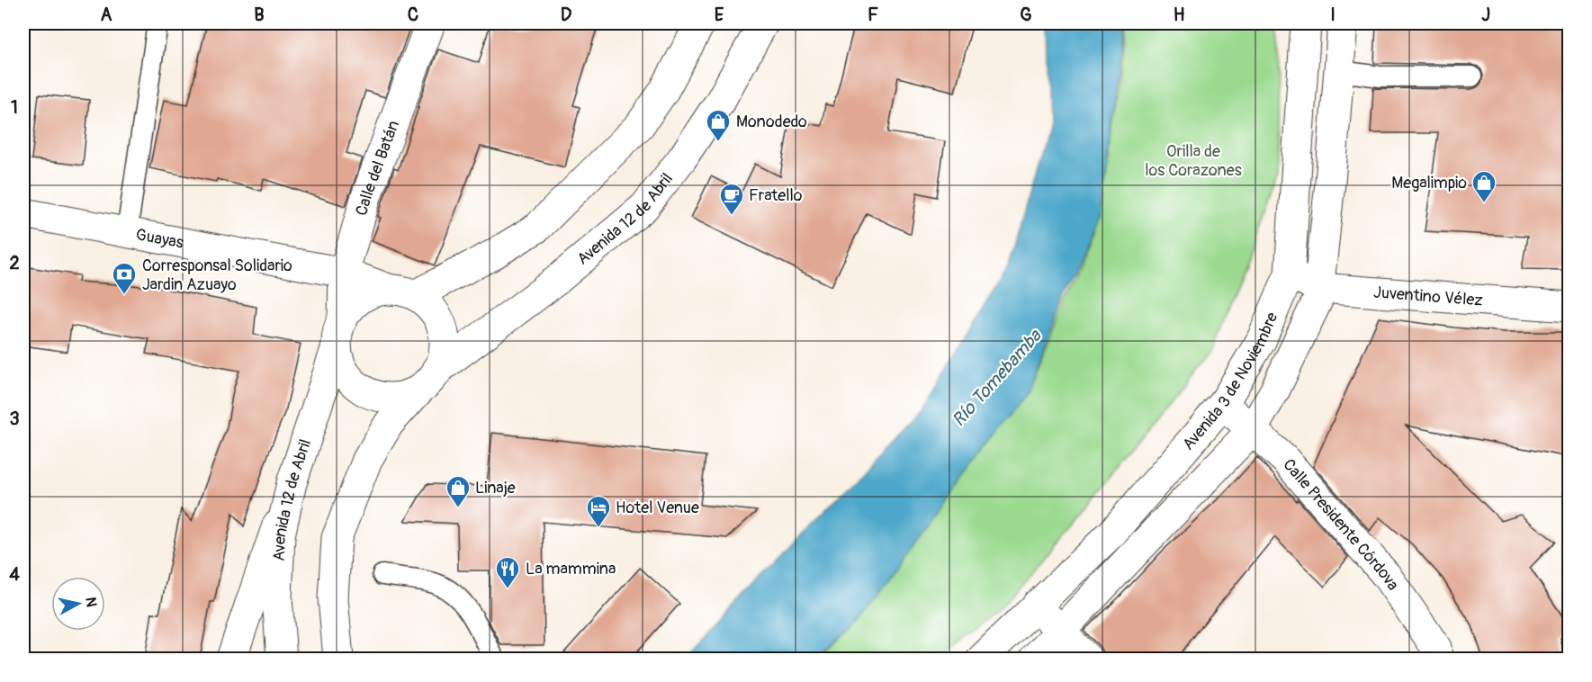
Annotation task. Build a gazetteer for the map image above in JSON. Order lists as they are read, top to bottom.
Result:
{
  "streets": {
    "street": [
      "Calle del Batán",
      "Avenida 12 de Abril",
      "Guayas",
      "Juventino Vélez",
      "Avenida 3 de Noviembre",
      "Calle Presidente Córdova"
    ]
  },
  "crossings": [
    ["Calle del Batán", "Avenida 12 de Abril"],
    ["Calle del Batán", "Guayas"],
    ["Avenida 12 de Abril", "Guayas"],
    ["Juventino Vélez", "Avenida 3 de Noviembre"],
    ["Avenida 3 de Noviembre", "Calle Presidente Córdova"]
  ],
  "water": ["Río Tomebamba"],
  "parks": ["Orilla de los Corazones"],
  "places": {
    "shop": ["Monodedo", "Megalimpio", "Linaje"],
    "cafe": ["Fratello"],
    "bank": ["Corresponsal Solidario Jardin Azuayo"],
    "hotel": ["Hotel Venue"],
    "restaurant": ["La mammina"]
  },
  "north": "right",
  "grid": {
    "columns": [
      "A",
      "B",
      "C",
      "D",
      "E",
      "F",
      "G",
      "H",
      "I",
      "J"
    ],
    "rows": [
      "1",
      "2",
      "3",
      "4"
    ]
  }
}
